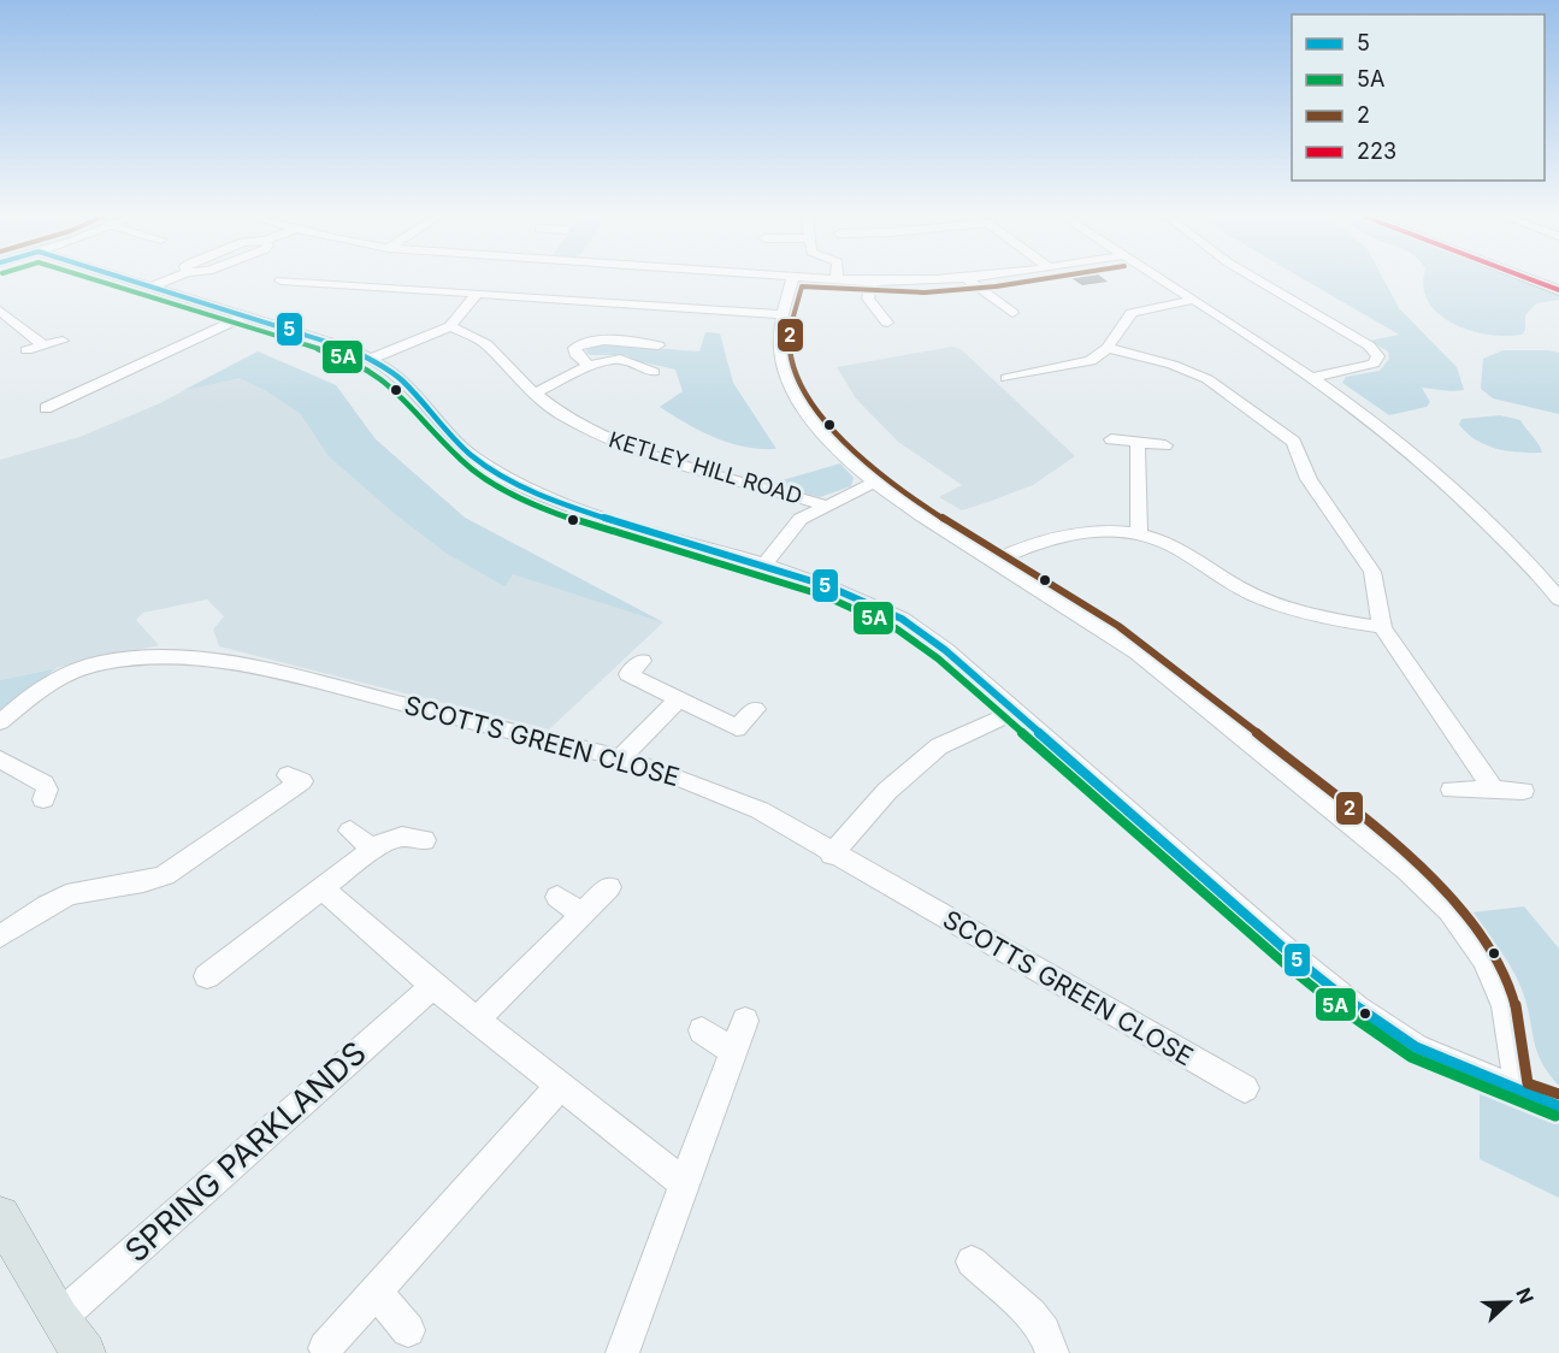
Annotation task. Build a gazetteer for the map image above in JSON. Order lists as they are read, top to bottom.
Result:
{
  "streets": {
    "street": ["KETLEY HILL ROAD", "SCOTTS GREEN CLOSE", "SPRING PARKLANDS"]
  },
  "lines": [
    "transit line 5",
    "transit line 5A",
    "transit line 2",
    "transit line 223"
  ],
  "legend": [
    "5",
    "5A",
    "2",
    "223"
  ],
  "north": "right"
}
